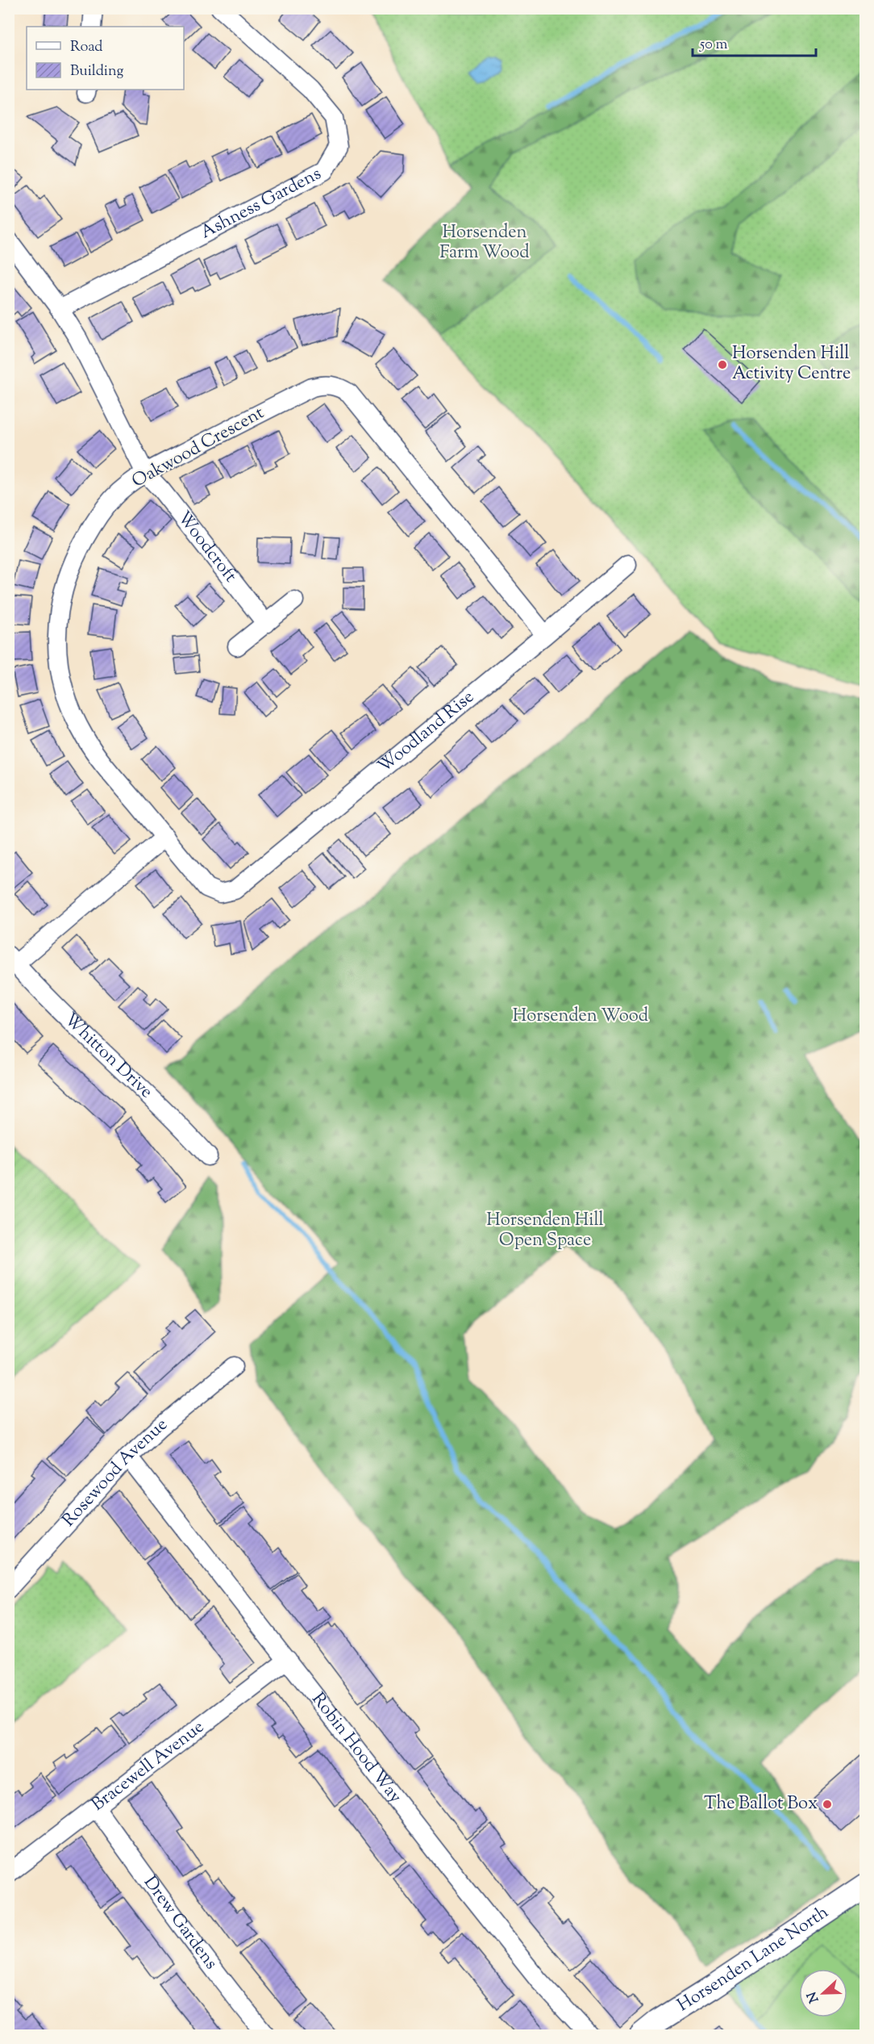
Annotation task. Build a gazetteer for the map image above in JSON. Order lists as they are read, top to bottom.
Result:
{
  "streets": {
    "street": [
      "Ashness Gardens",
      "Oakwood Crescent",
      "Woodcroft",
      "Woodland Rise",
      "Whitton Drive",
      "Rosewood Avenue",
      "Robin Hood Way",
      "Bracewell Avenue",
      "Drew Gardens",
      "Horsenden Lane North"
    ]
  },
  "crossings": [
    ["Oakwood Crescent", "Woodcroft"],
    ["Oakwood Crescent", "Woodland Rise"],
    ["Rosewood Avenue", "Robin Hood Way"],
    ["Robin Hood Way", "Bracewell Avenue"],
    ["Bracewell Avenue", "Drew Gardens"]
  ],
  "parks": ["Horsenden Farm Wood", "Horsenden Wood", "Horsenden Hill Open Space"],
  "places": ["Horsenden Hill Activity Centre", "The Ballot Box"],
  "legend": ["Road", "Building"],
  "scale_bar": "50 m",
  "north": "left"
}
